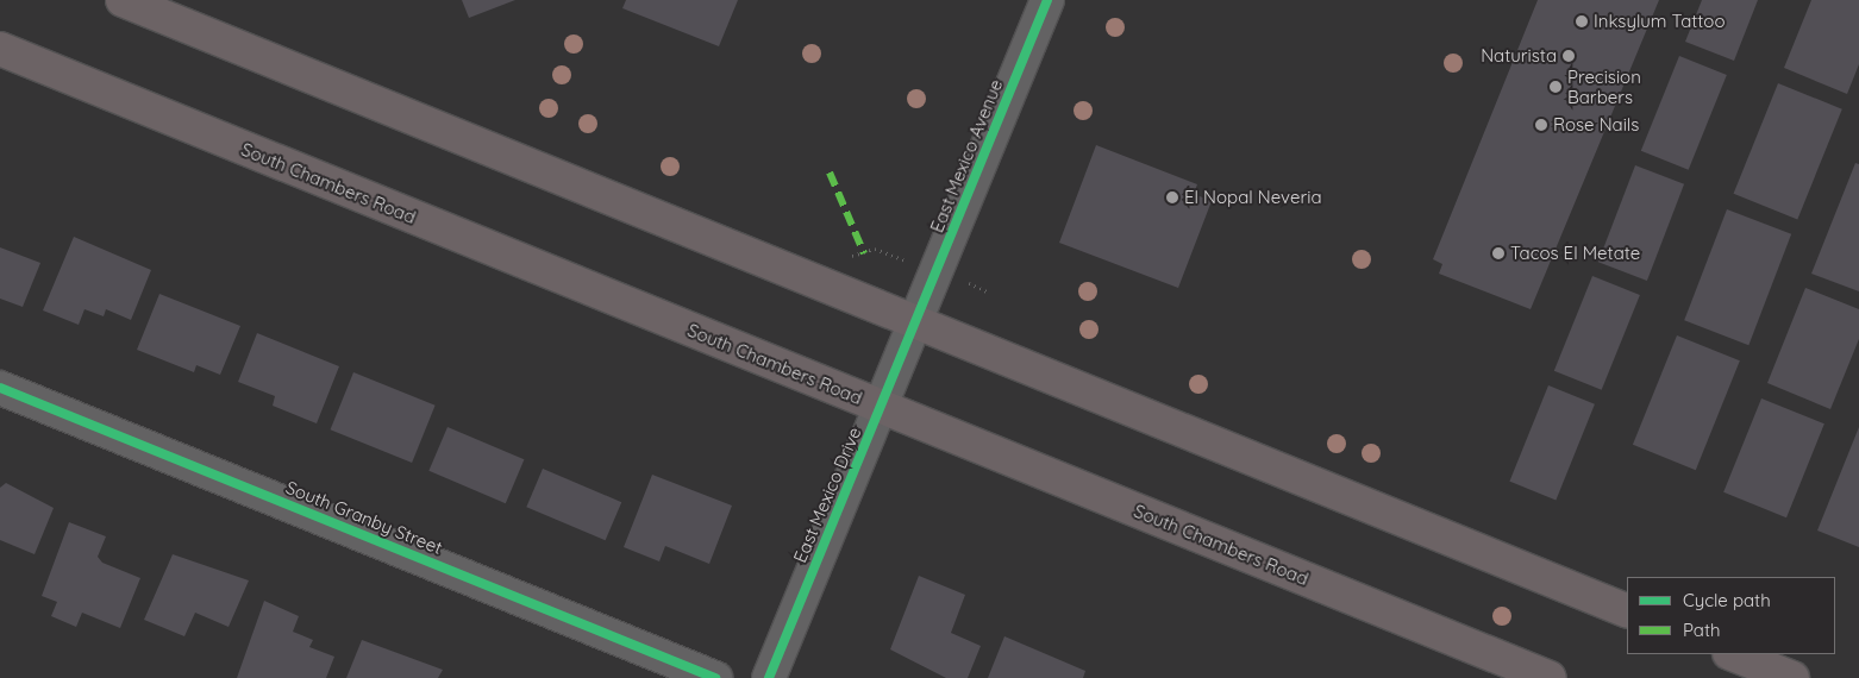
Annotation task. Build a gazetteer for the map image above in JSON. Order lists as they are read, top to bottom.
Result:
{
  "streets": {
    "main road": ["South Chambers Road"],
    "street": ["East Mexico Avenue", "East Mexico Drive", "South Granby Street"]
  },
  "crossings": [
    ["East Mexico Avenue", "East Mexico Drive"],
    ["South Chambers Road", "East Mexico Drive"]
  ],
  "places": [
    "Inksylum Tattoo",
    "Naturista",
    "Precision Barbers",
    "Rose Nails",
    "El Nopal Neveria",
    "Tacos El Metate"
  ],
  "legend": ["Cycle path", "Path"]
}
